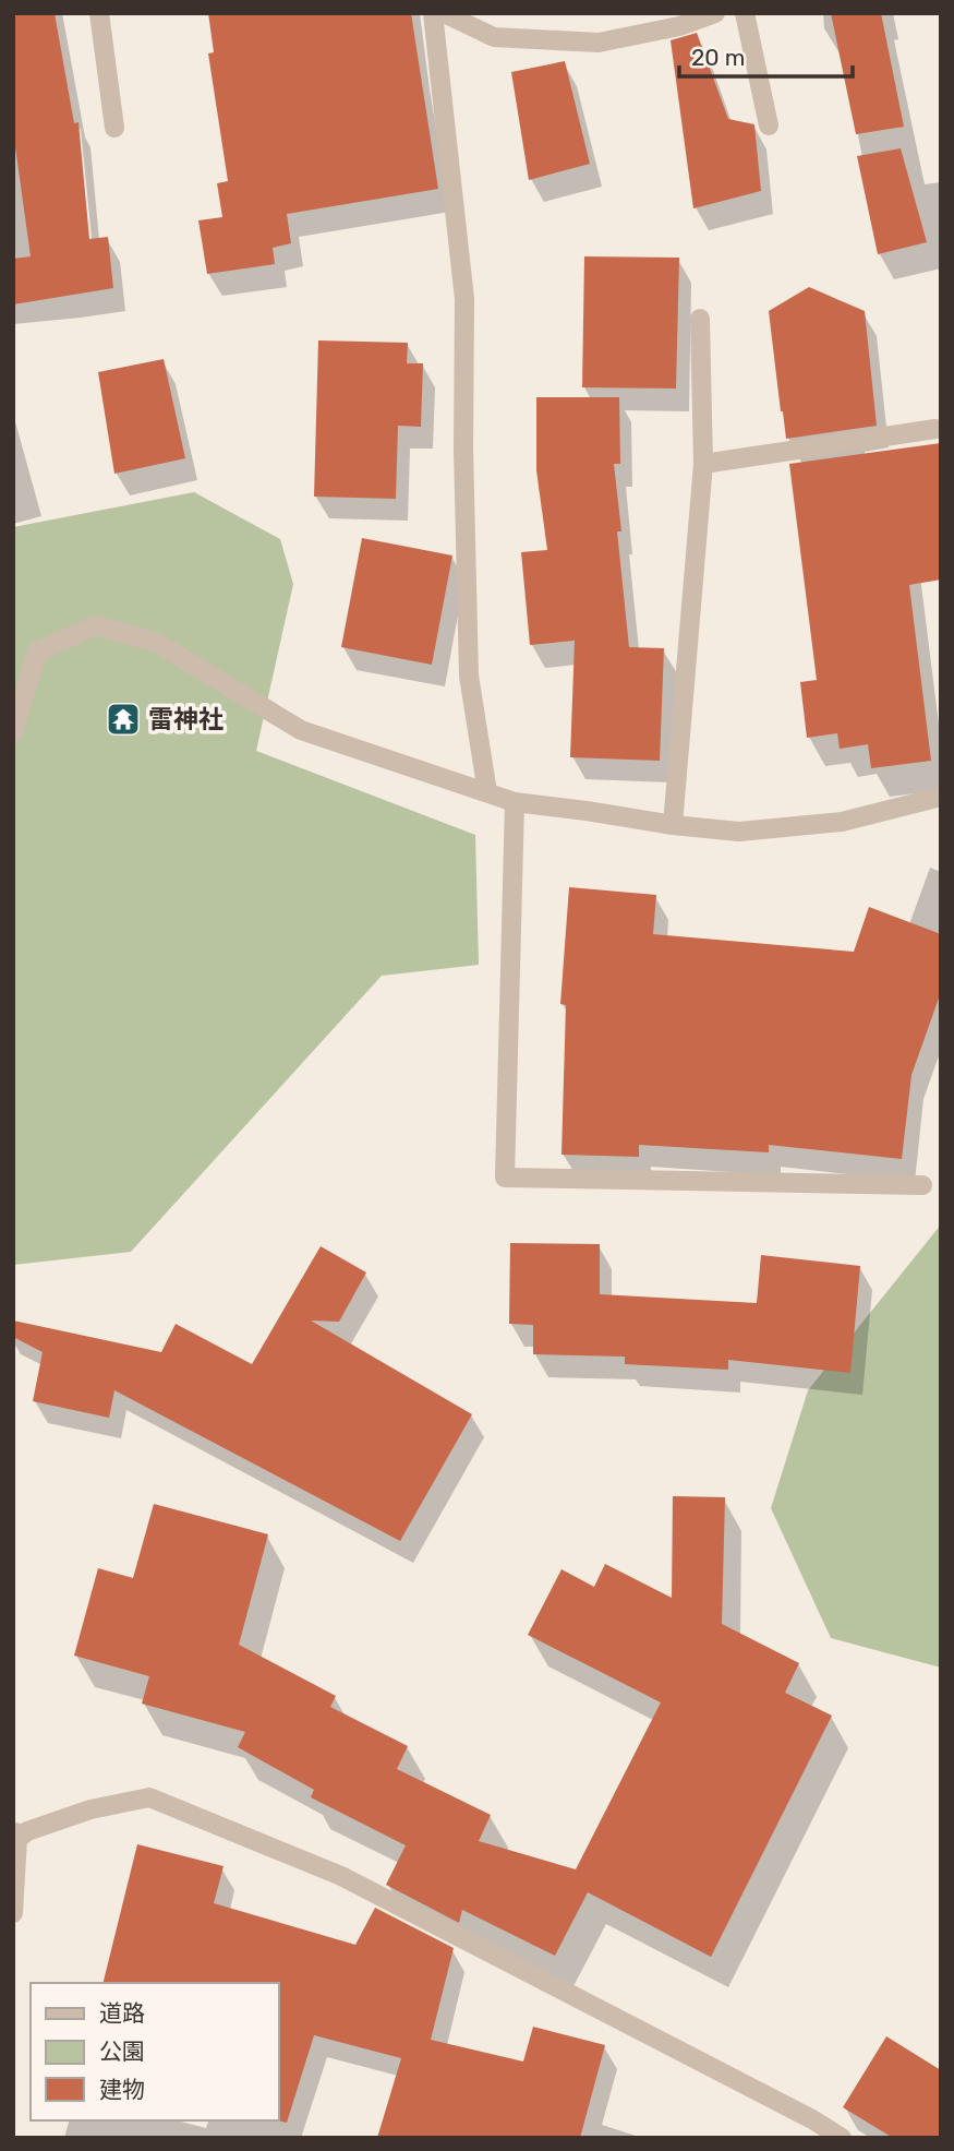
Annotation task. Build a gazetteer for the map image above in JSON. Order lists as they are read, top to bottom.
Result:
{
  "places": {
    "temple": ["雷神社"]
  },
  "legend": ["道路", "公園", "建物"],
  "scale_bar": "20 m"
}
